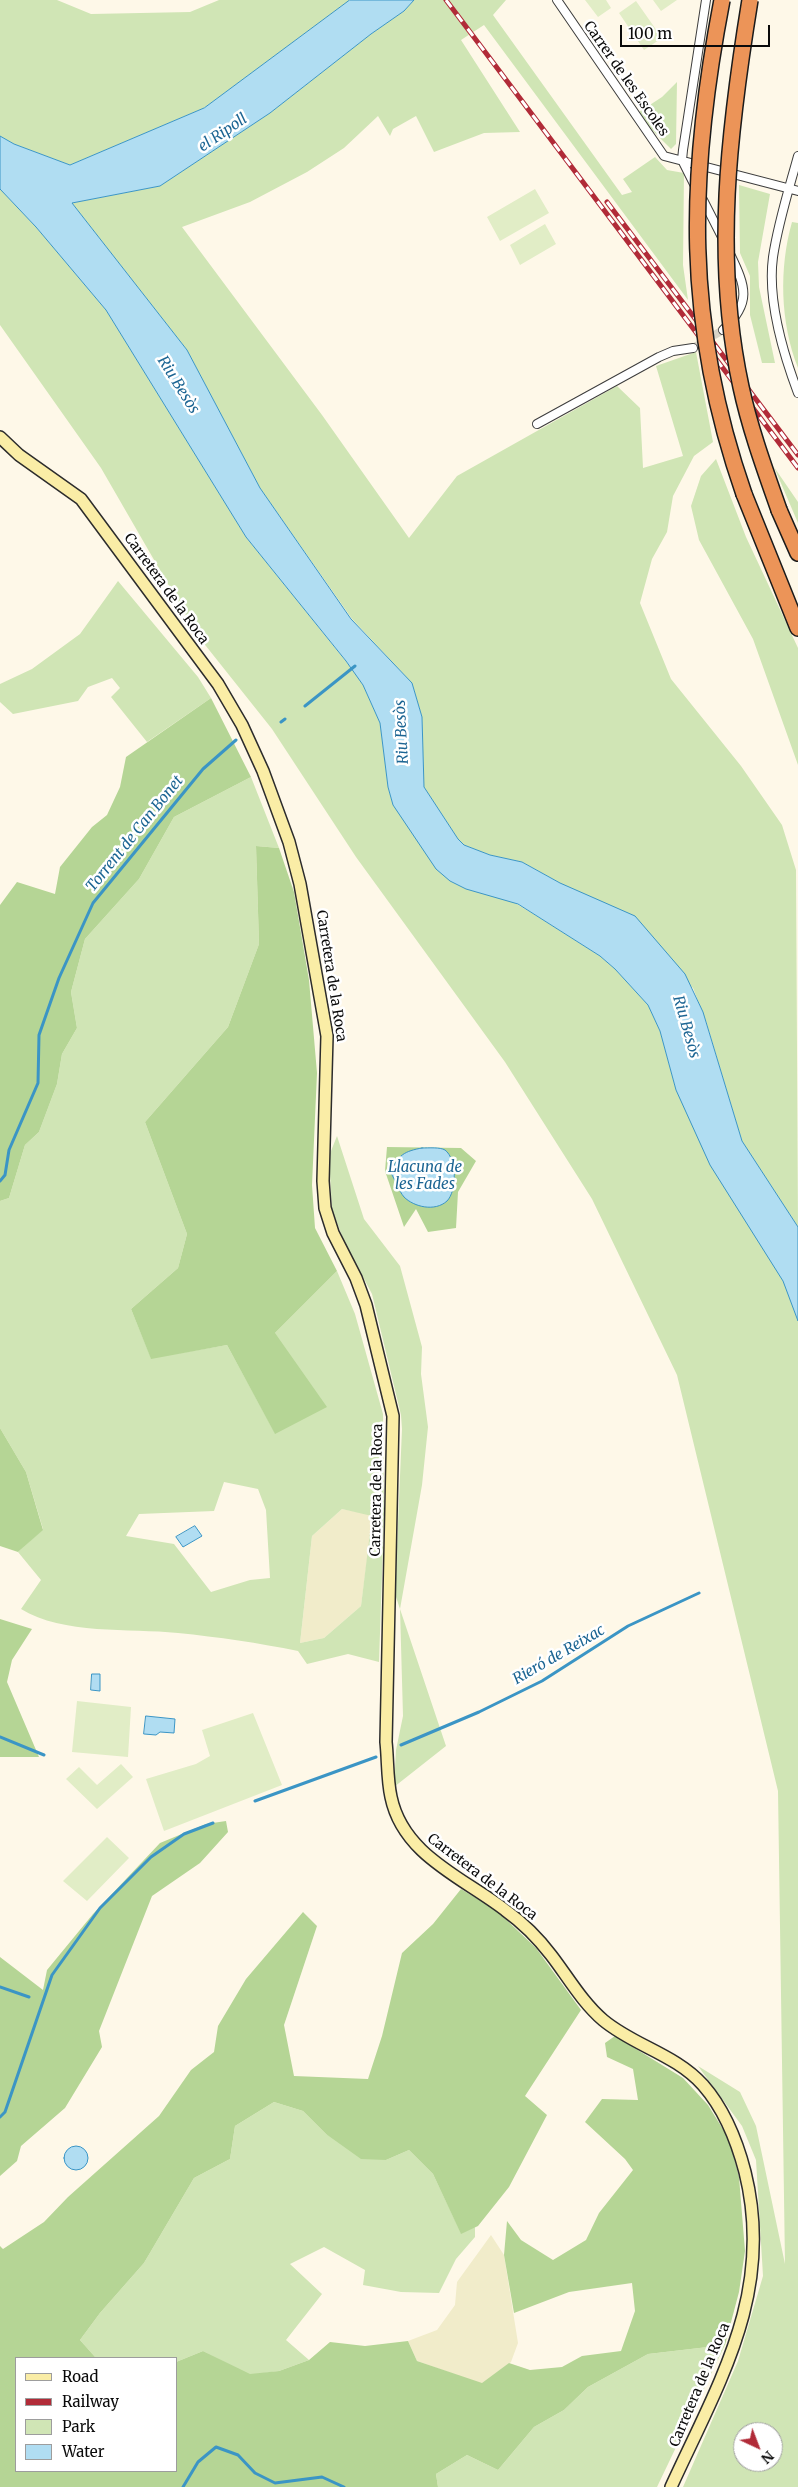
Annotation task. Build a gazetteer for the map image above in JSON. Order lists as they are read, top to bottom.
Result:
{
  "streets": {
    "street": ["Carrer de les Escoles", "Carretera de la Roca"]
  },
  "water": [
    "el Ripoll",
    "Riu Besòs",
    "Torrent de Can Bonet",
    "Llacuna de les Fades",
    "Rieró de Reixac"
  ],
  "legend": [
    "Road",
    "Railway",
    "Park",
    "Water"
  ],
  "scale_bar": "100 m",
  "north": "bottom right"
}
